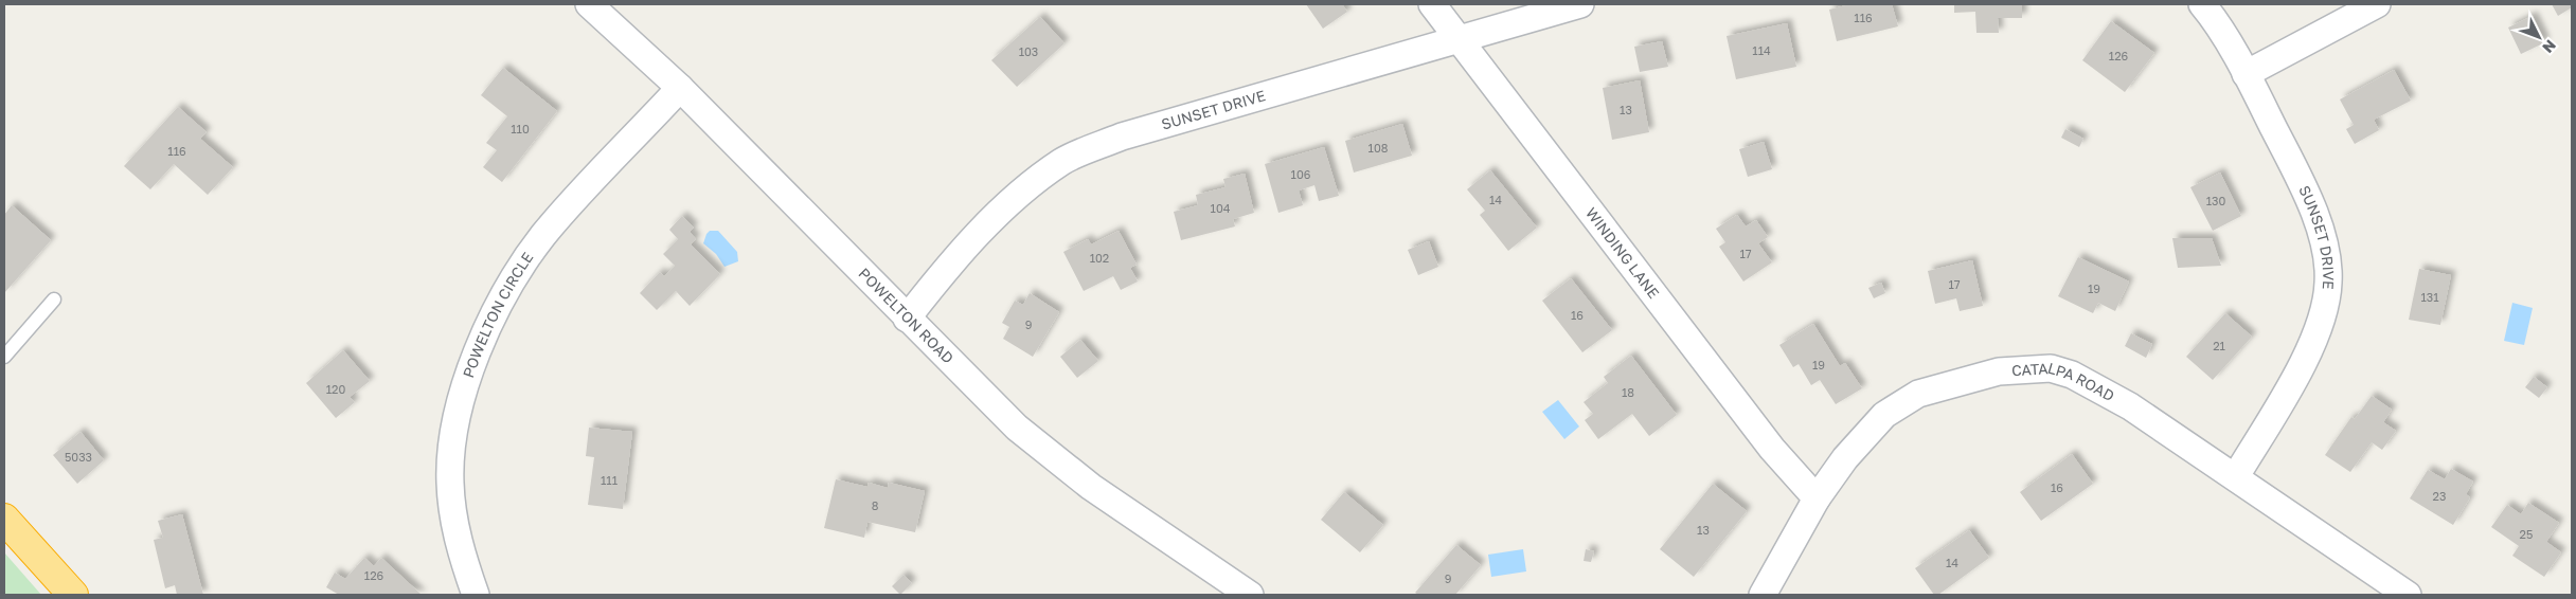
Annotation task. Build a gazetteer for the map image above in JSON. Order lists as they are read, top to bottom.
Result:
{
  "streets": {
    "street": [
      "SUNSET DRIVE",
      "WINDING LANE",
      "POWELTON CIRCLE",
      "POWELTON ROAD",
      "CATALPA ROAD"
    ]
  },
  "crossings": [
    ["SUNSET DRIVE", "WINDING LANE"],
    ["SUNSET DRIVE", "POWELTON ROAD"],
    ["SUNSET DRIVE", "CATALPA ROAD"],
    ["WINDING LANE", "CATALPA ROAD"],
    ["POWELTON CIRCLE", "POWELTON ROAD"]
  ],
  "house_numbers": [
    "116",
    "114",
    "103",
    "126",
    "13",
    "110",
    "108",
    "116",
    "106",
    "14",
    "130",
    "104",
    "17",
    "102",
    "17",
    "19",
    "131",
    "16",
    "9",
    "21",
    "19",
    "120",
    "18",
    "5033",
    "111",
    "16",
    "23",
    "8",
    "13",
    "25",
    "14",
    "126",
    "9"
  ],
  "north": "bottom right"
}
